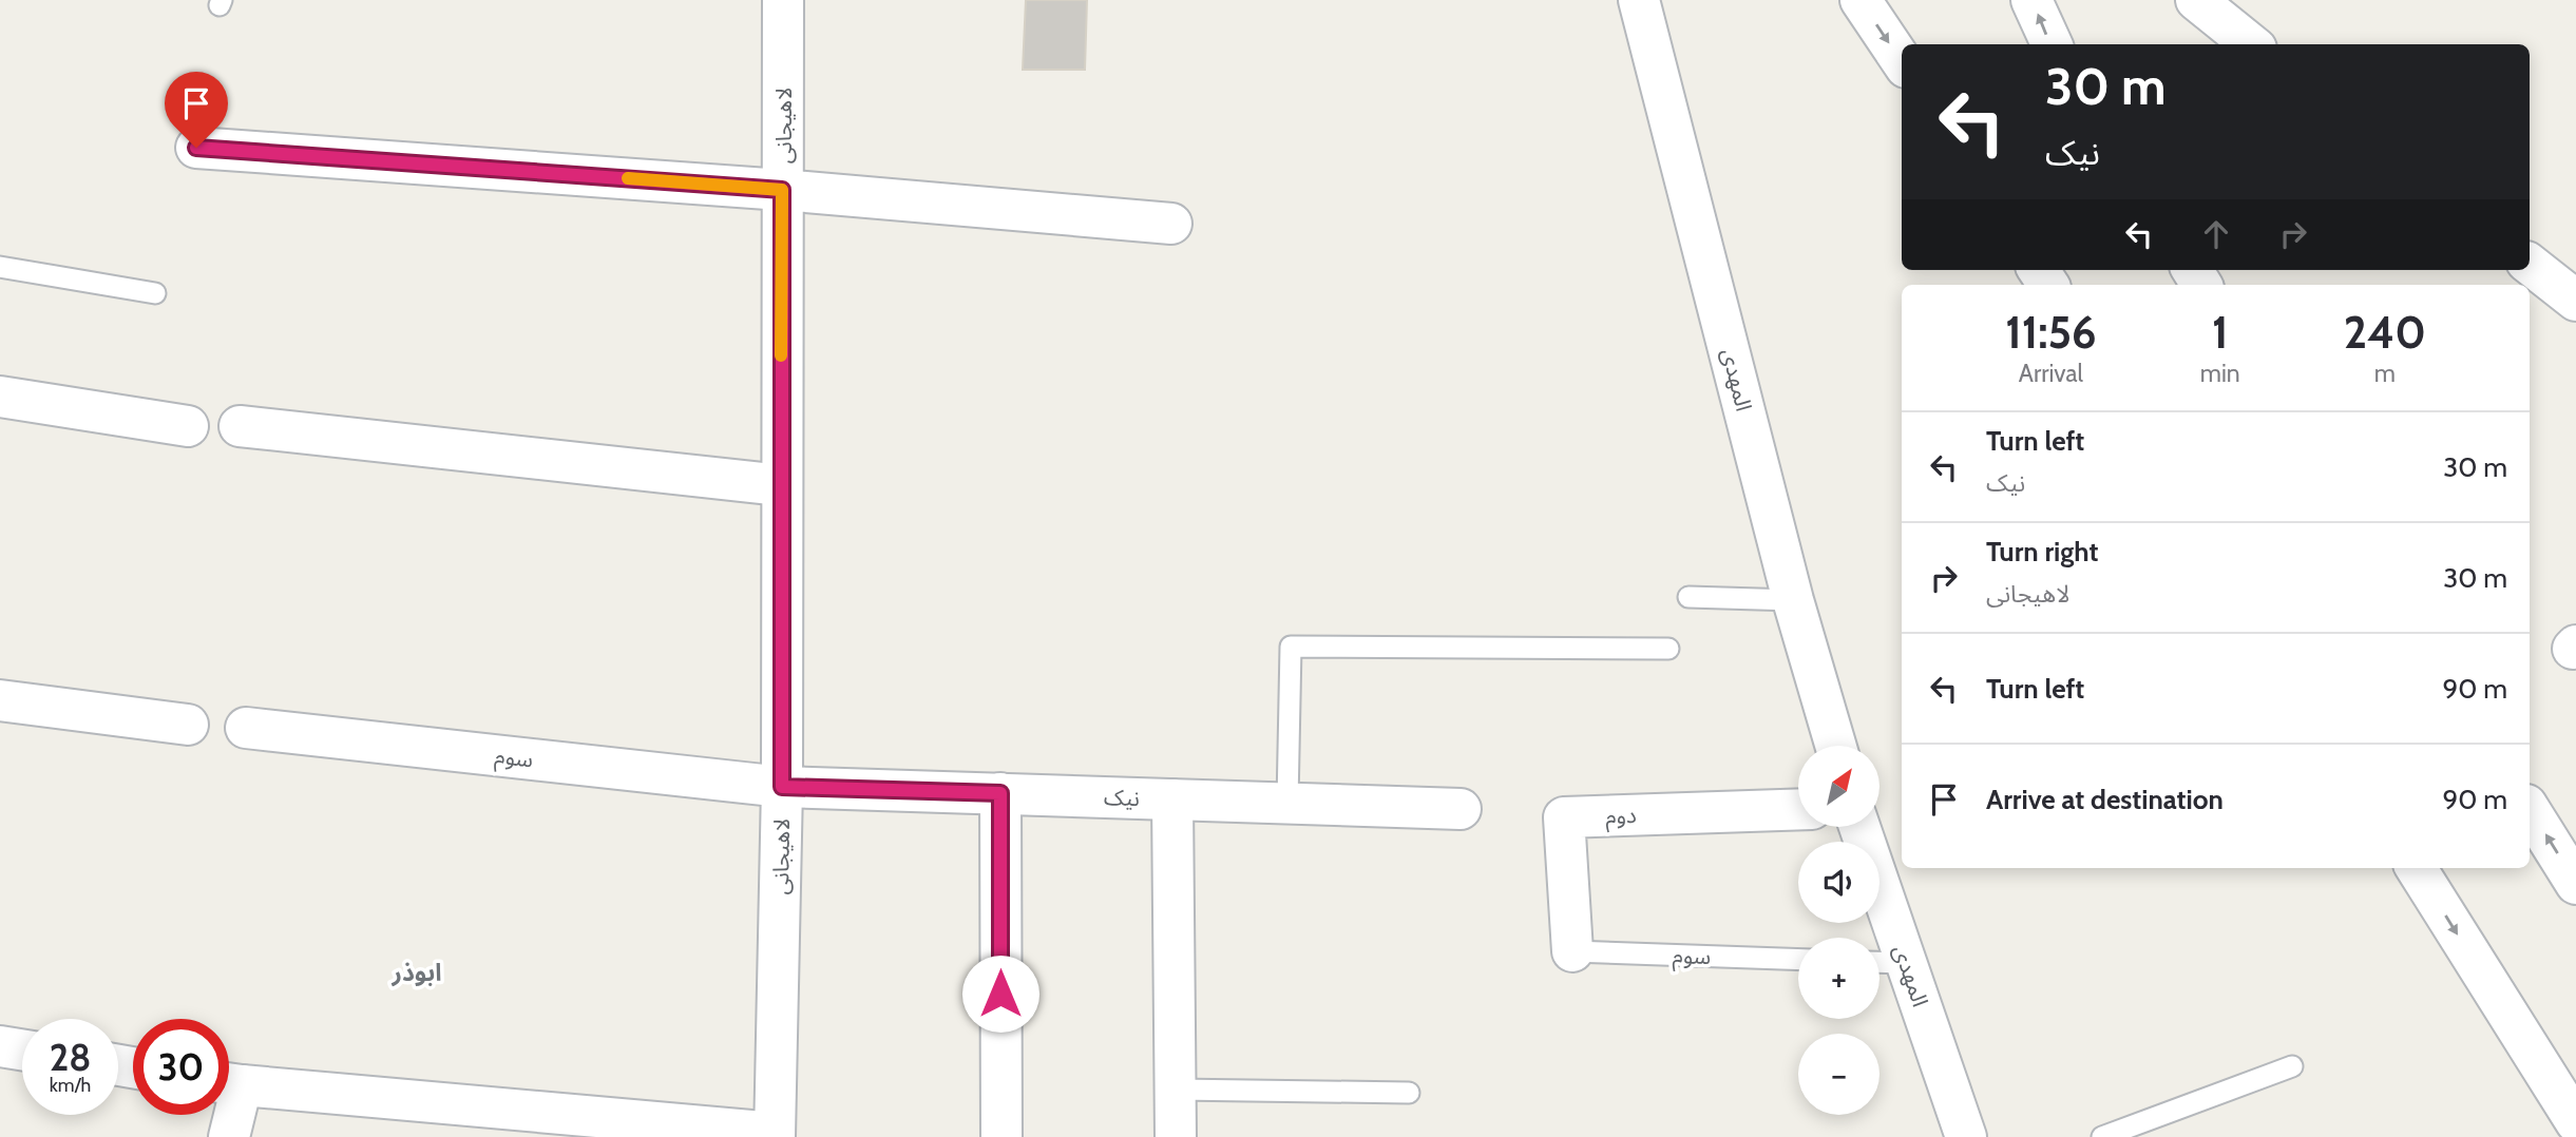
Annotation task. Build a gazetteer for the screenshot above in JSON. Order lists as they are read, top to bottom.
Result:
{
  "streets": {
    "street": [
      "لاهیجانی",
      "المهدی",
      "سوم",
      "نیک",
      "دوم"
    ]
  },
  "crossings": [
    ["لاهیجانی", "سوم"],
    ["لاهیجانی", "نیک"],
    ["سوم", "نیک"],
    ["سوم", "دوم"]
  ],
  "districts": ["ابوذر"],
  "north": "top right",
  "page": {
    "turn": ["30 m", "نیک"],
    "eta": [
      "11:56",
      "Arrival",
      "1",
      "min",
      "240",
      "m"
    ],
    "list": [
      {
        "name": "Turn left",
        "note": "نیک",
        "value": "30 m"
      },
      {
        "name": "Turn right",
        "note": "لاهیجانی",
        "value": "30 m"
      },
      {
        "name": "Turn left",
        "value": "90 m"
      },
      {
        "name": "Arrive at destination",
        "value": "90 m"
      }
    ],
    "map_buttons": ["+", "−"],
    "speed": "28 km/h",
    "limit": "30"
  }
}
